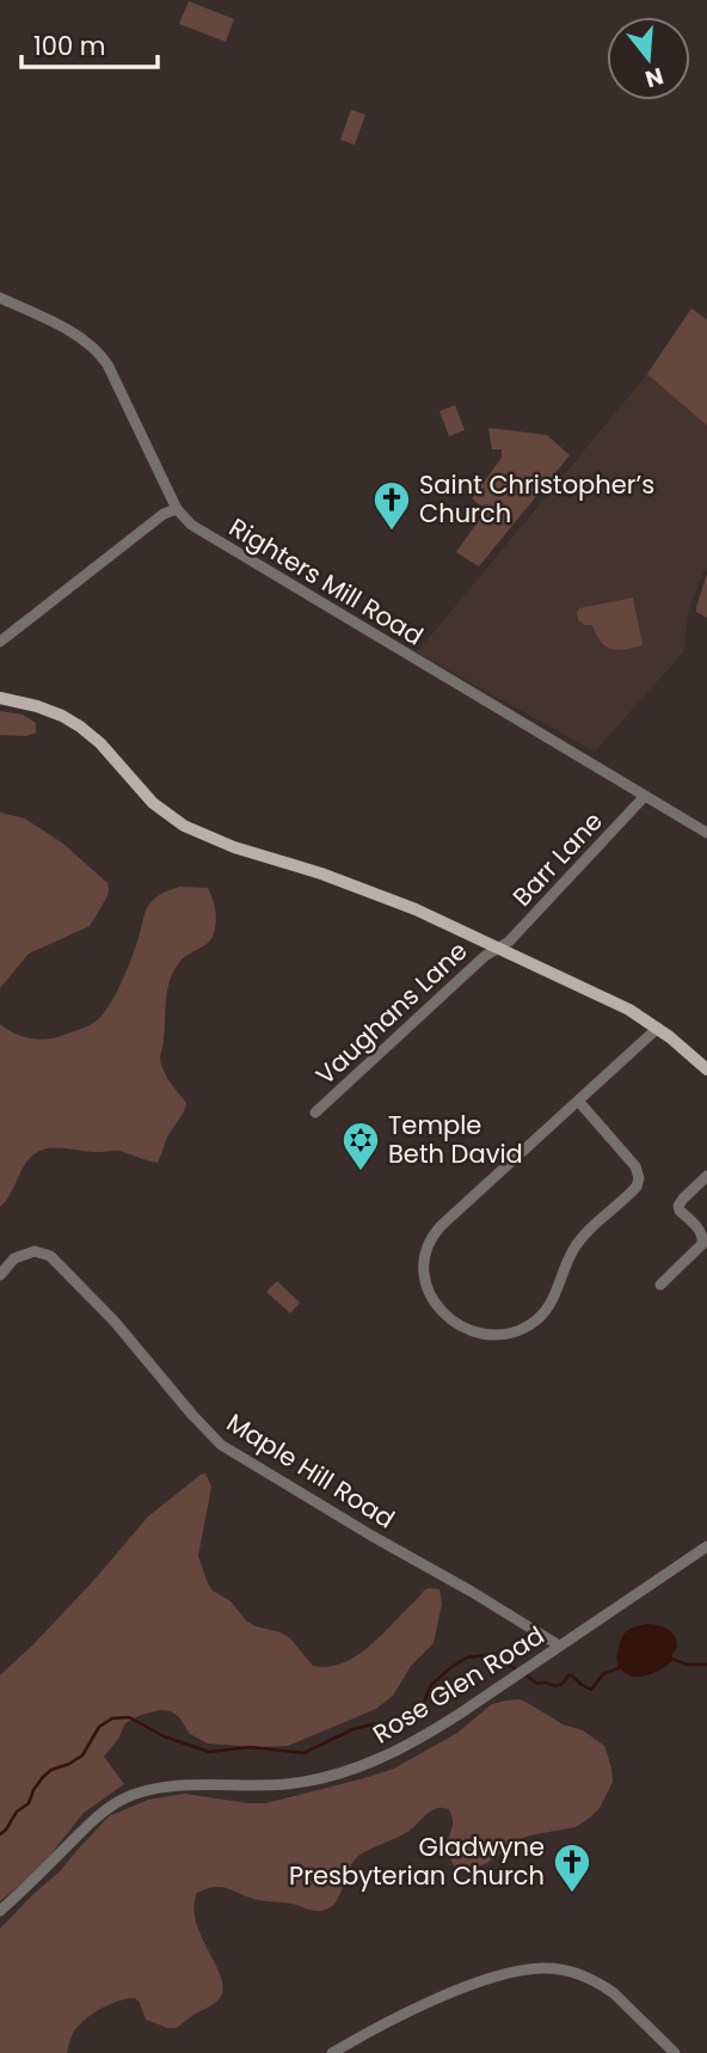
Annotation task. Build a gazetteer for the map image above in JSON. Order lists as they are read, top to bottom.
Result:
{
  "streets": {
    "street": [
      "Righters Mill Road",
      "Barr Lane",
      "Vaughans Lane",
      "Maple Hill Road",
      "Rose Glen Road"
    ]
  },
  "crossings": [
    ["Righters Mill Road", "Barr Lane"],
    ["Barr Lane", "Vaughans Lane"],
    ["Maple Hill Road", "Rose Glen Road"]
  ],
  "places": {
    "church": ["Saint Christopher’s Church", "Gladwyne Presbyterian Church"],
    "synagogue": ["Temple Beth David"]
  },
  "scale_bar": "100 m",
  "north": "bottom"
}
